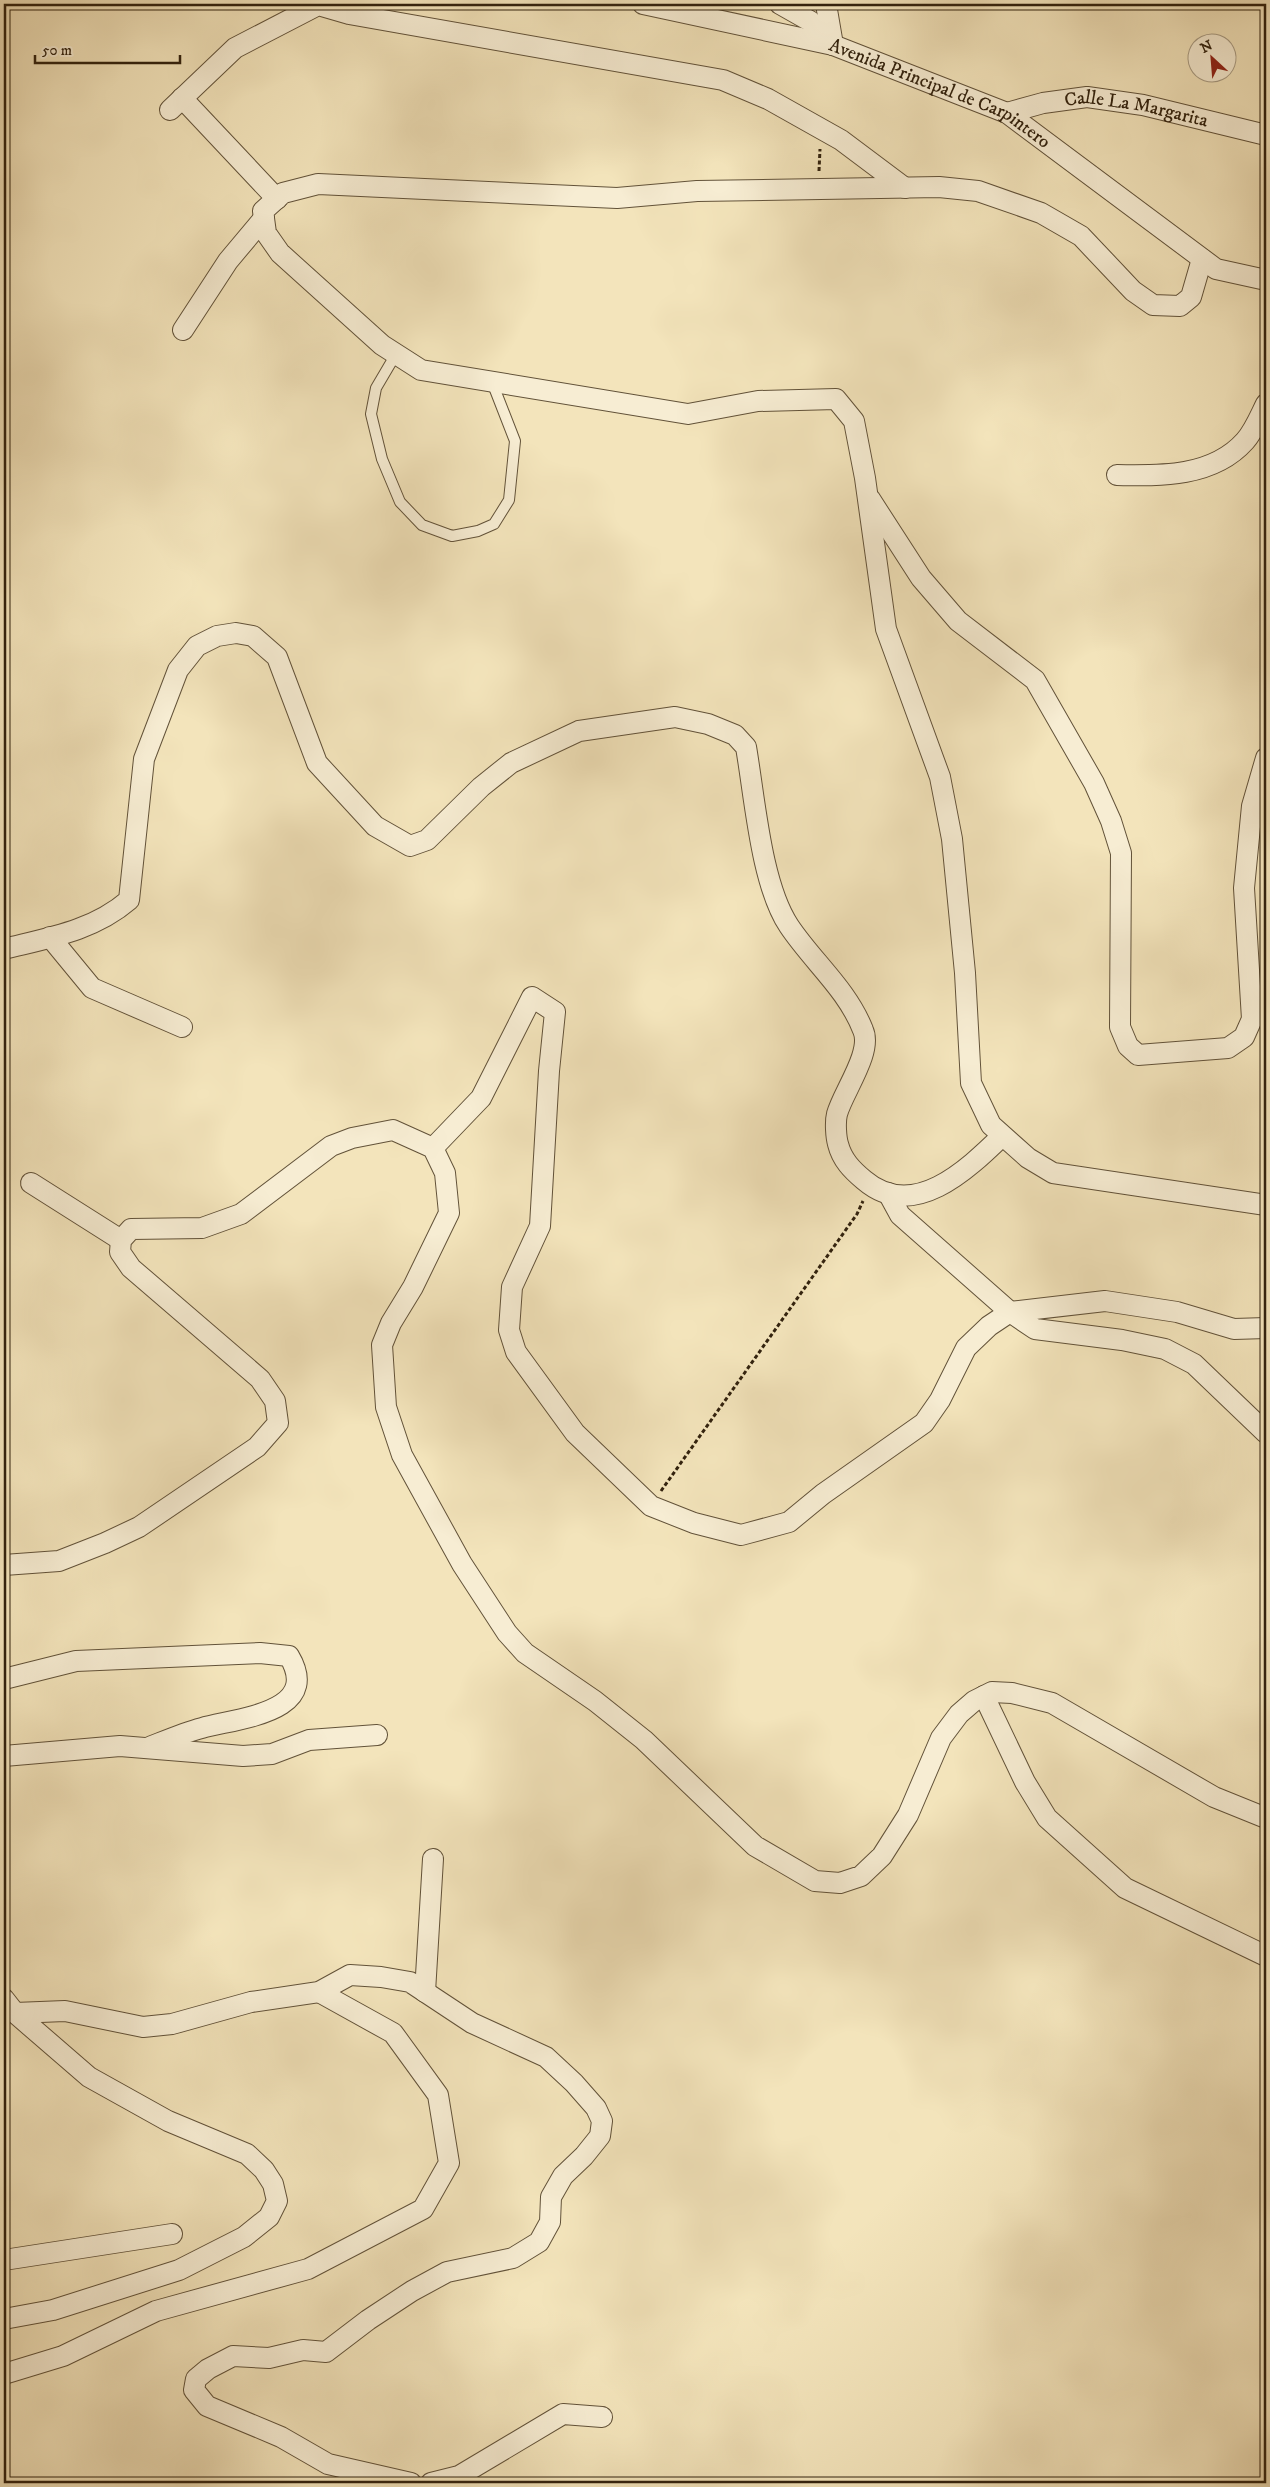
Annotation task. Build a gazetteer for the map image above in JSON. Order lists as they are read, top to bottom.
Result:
{
  "streets": {
    "street": ["Avenida Principal de Carpintero", "Calle La Margarita"]
  },
  "crossings": [
    ["Avenida Principal de Carpintero", "Calle La Margarita"]
  ],
  "scale_bar": "50 m",
  "north": "top left"
}
